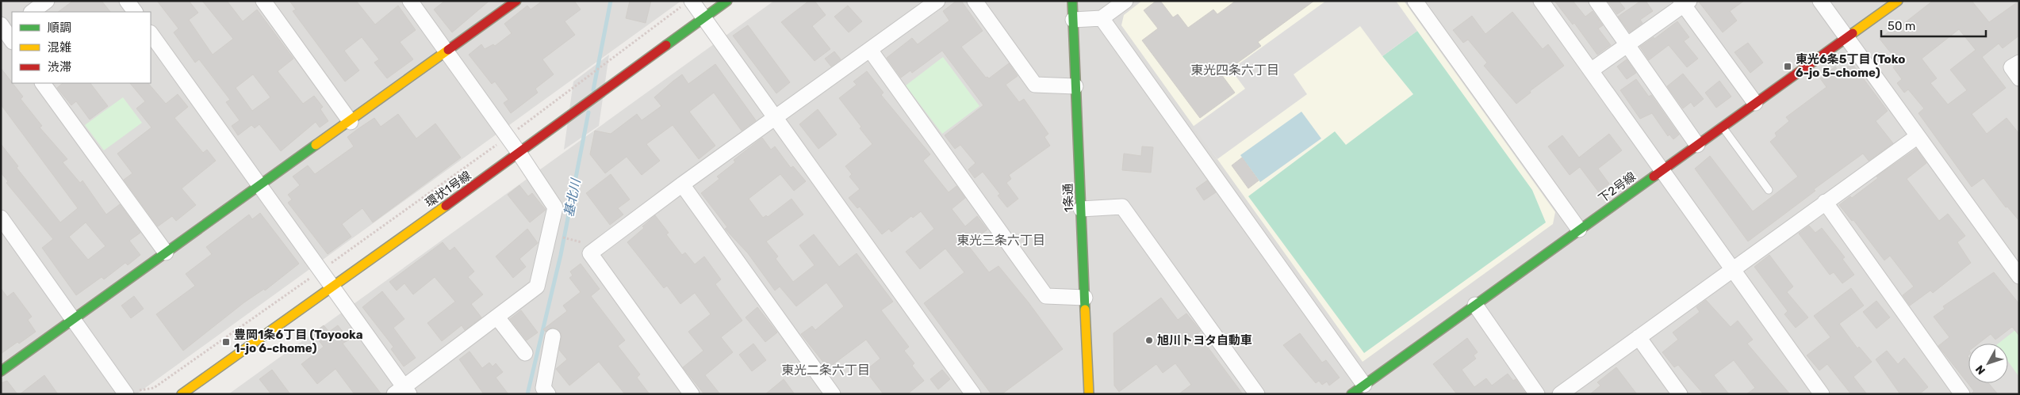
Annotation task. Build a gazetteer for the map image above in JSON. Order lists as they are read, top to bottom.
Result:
{
  "streets": {
    "street": ["下2号線", "環状1号線", "1条通"]
  },
  "districts": ["東光四条六丁目", "東光三条六丁目", "東光二条六丁目"],
  "water": ["基北川"],
  "places": {
    "transit": ["東光6条5丁目 (Toko 6-jo 5-chome)", "豊岡1条6丁目 (Toyooka 1-jo 6-chome)"],
    "other": ["旭川トヨタ自動車"]
  },
  "legend": ["順調", "混雑", "渋滞"],
  "scale_bar": "50 m",
  "north": "bottom left"
}
